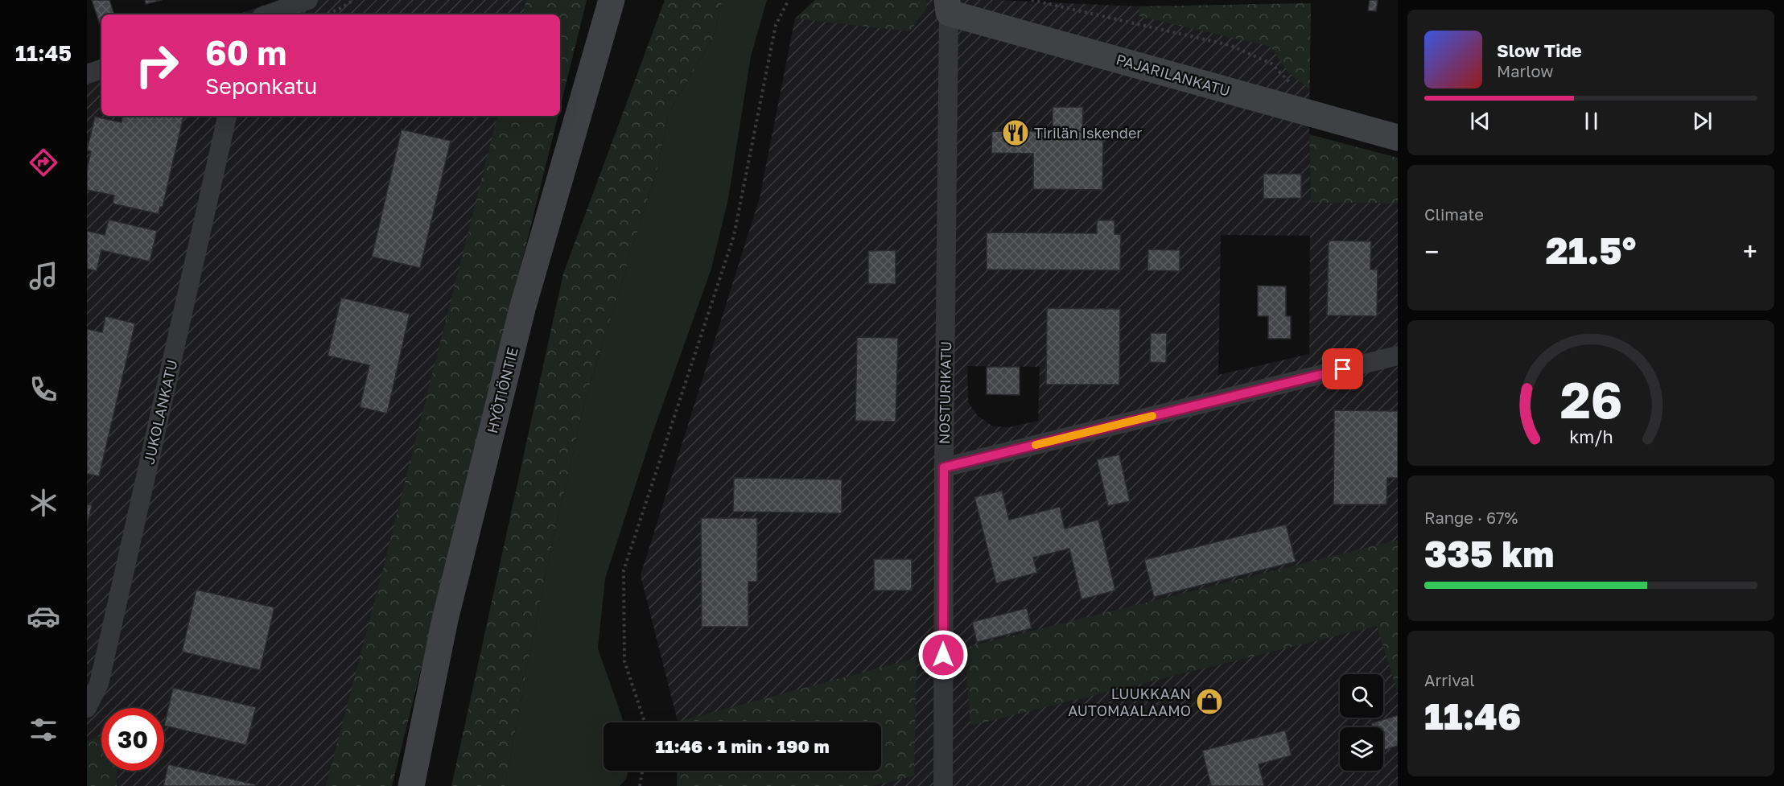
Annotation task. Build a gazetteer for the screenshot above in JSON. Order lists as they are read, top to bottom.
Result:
{
  "streets": {
    "main road": ["PAJARILANKATU", "HYÖTIÖNTIE"],
    "street": ["NOSTURIKATU", "JUKOLANKATU"]
  },
  "crossings": [
    ["PAJARILANKATU", "NOSTURIKATU"]
  ],
  "places": {
    "restaurant": ["Tirilän Iskender"],
    "shop": ["LUUKKAAN AUTOMAALAAMO"]
  },
  "page": {
    "tabs": "11:45",
    "turn": ["60 m", "Seponkatu"],
    "song": ["Slow Tide", "Marlow"],
    "tile": [
      "Climate",
      ["Range · 67%", "335 km"],
      ["Arrival", "11:46"]
    ],
    "heat": ["−", "21.5°", "+"],
    "limit": "30",
    "trip": "11:46 · 1 min · 190 m",
    "gauge": ["26", "km/h"]
  }
}
